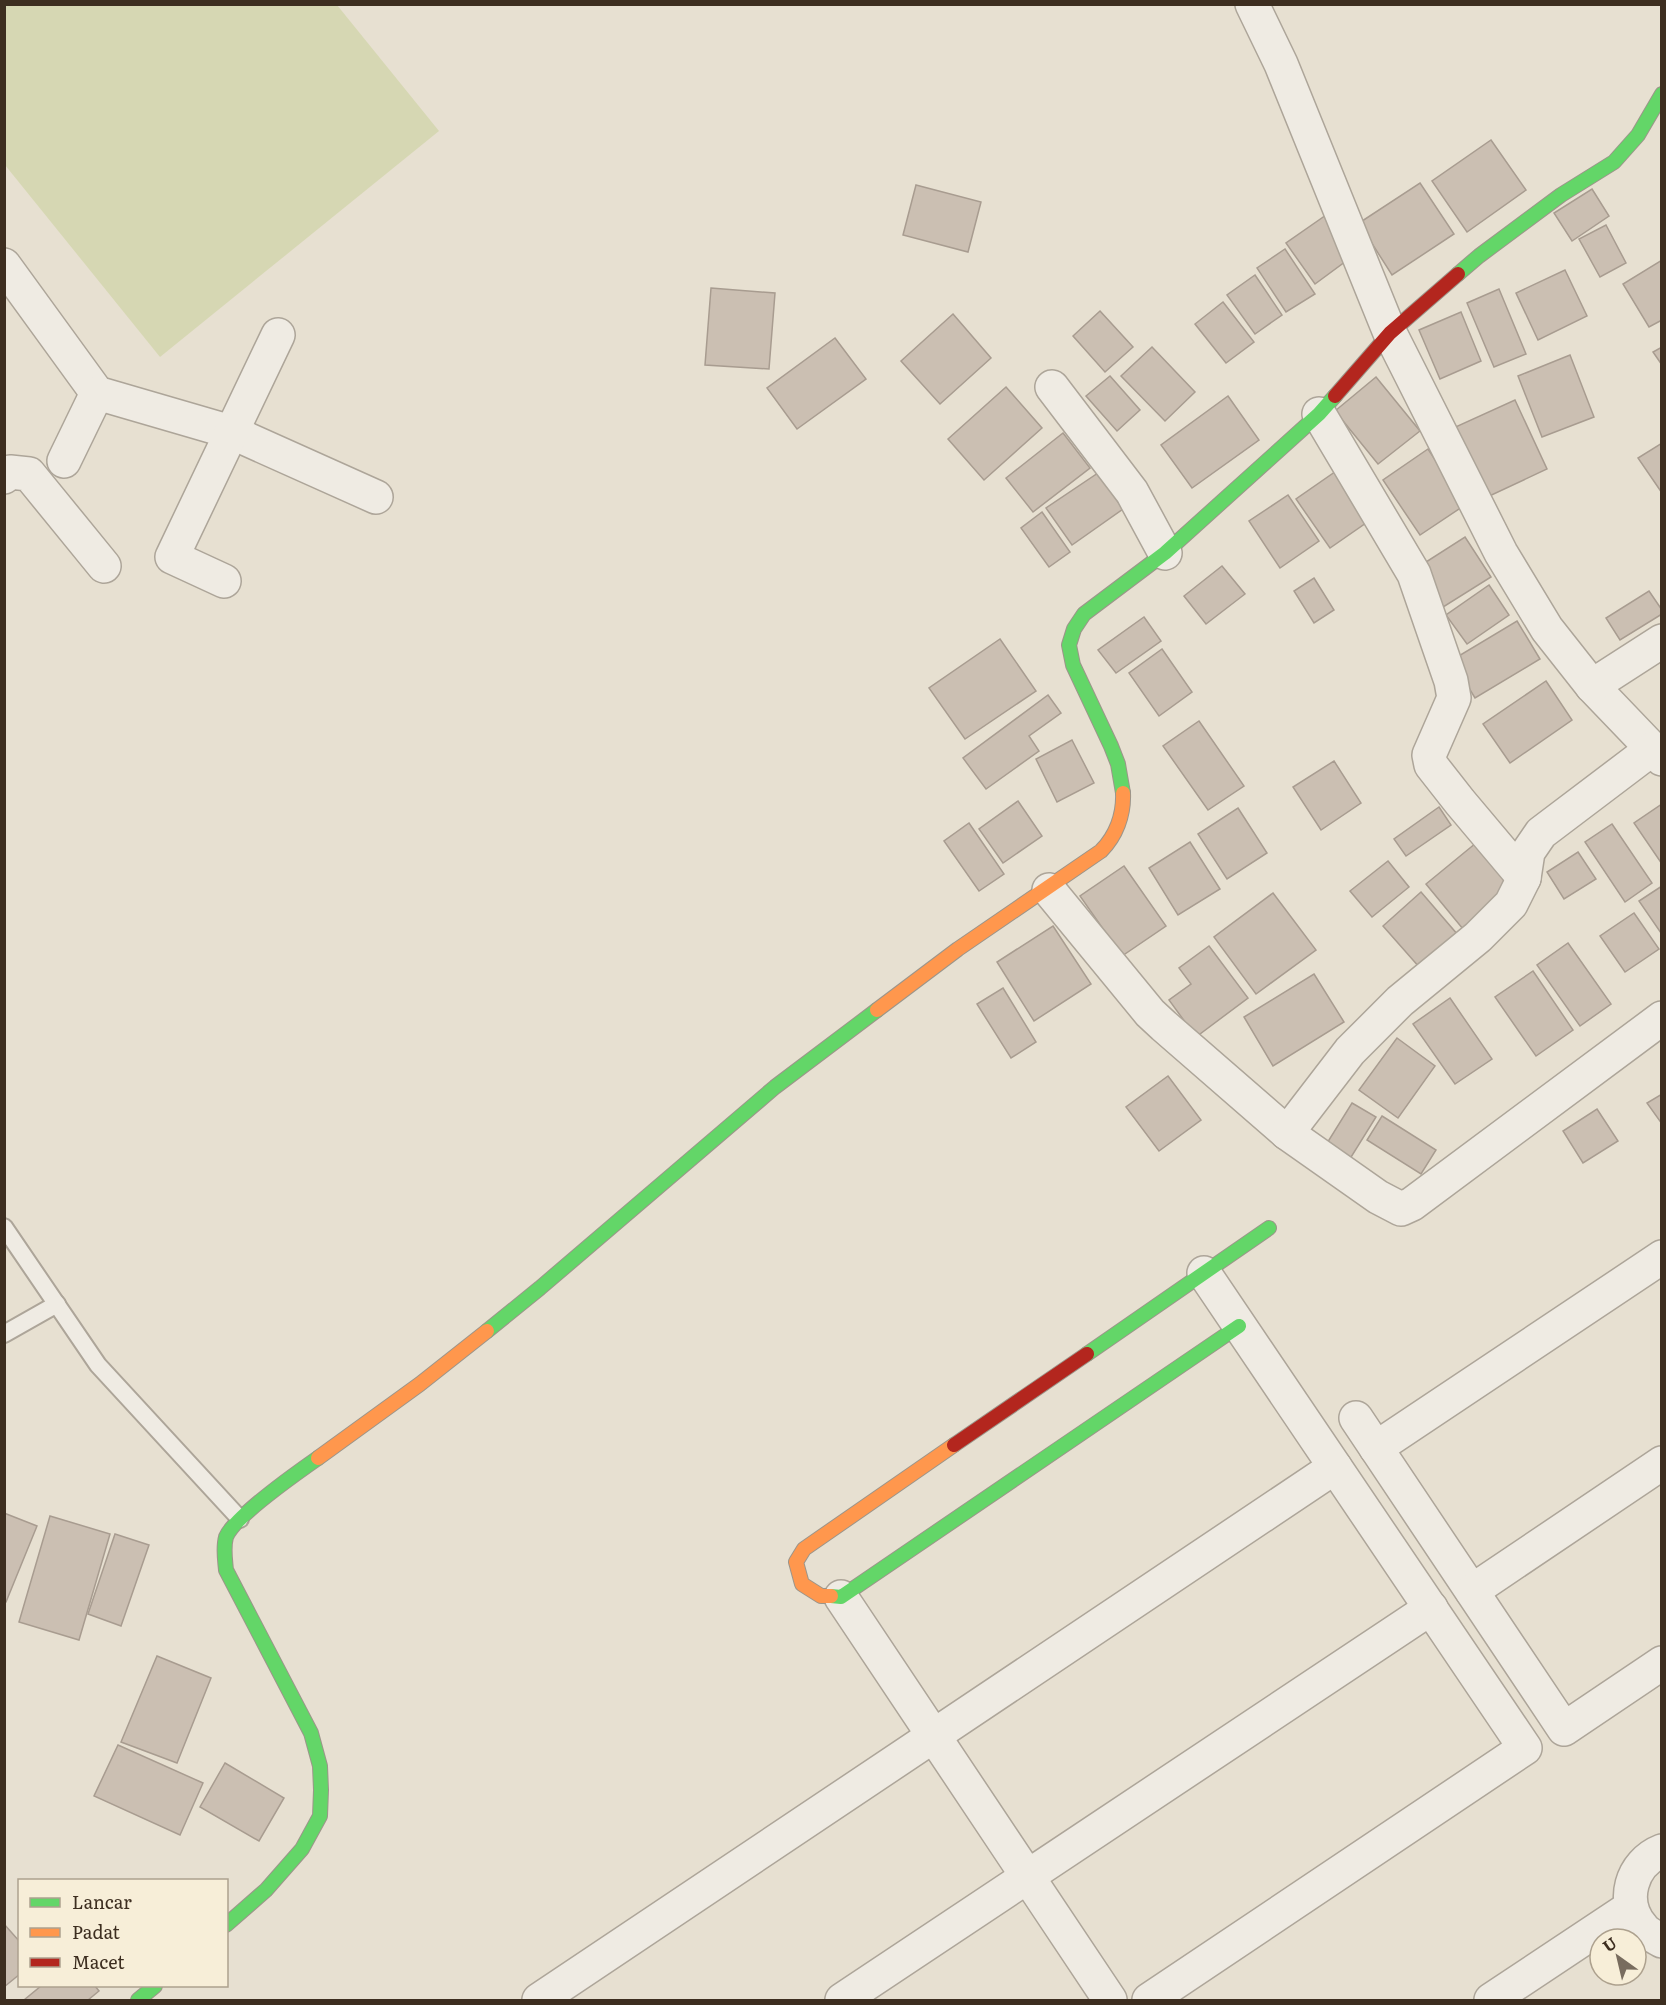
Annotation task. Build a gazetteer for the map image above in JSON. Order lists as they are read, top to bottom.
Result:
{
  "legend": ["Lancar", "Padat", "Macet"],
  "north": "top left"
}
